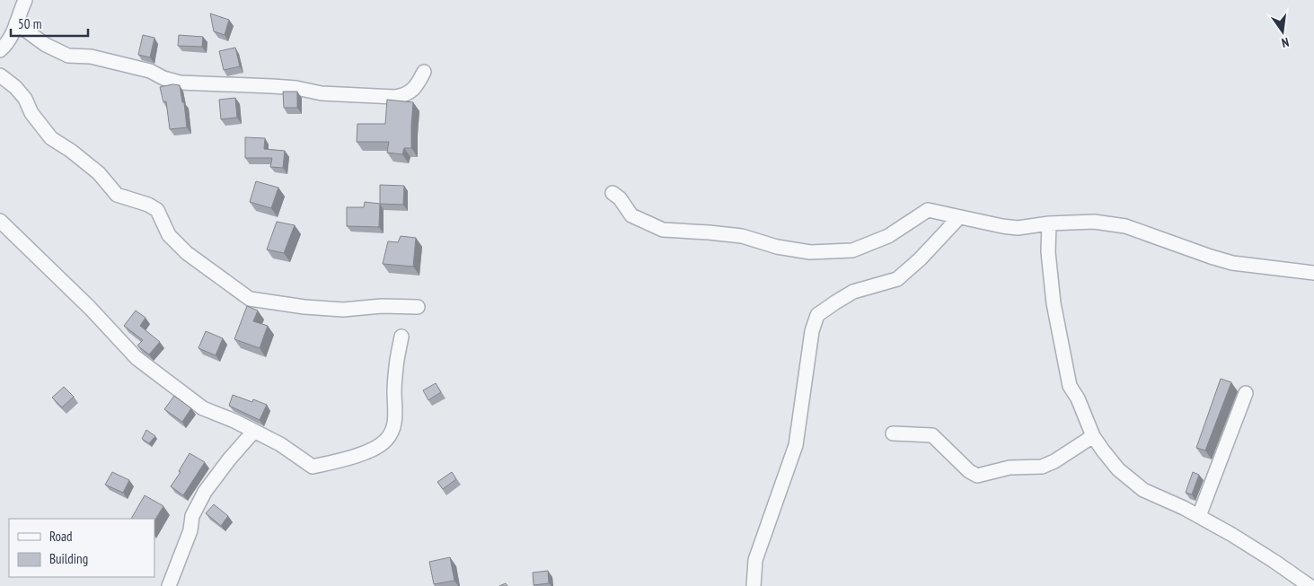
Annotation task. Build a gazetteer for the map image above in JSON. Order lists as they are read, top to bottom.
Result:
{
  "legend": ["Road", "Building"],
  "scale_bar": "50 m",
  "north": "bottom"
}
